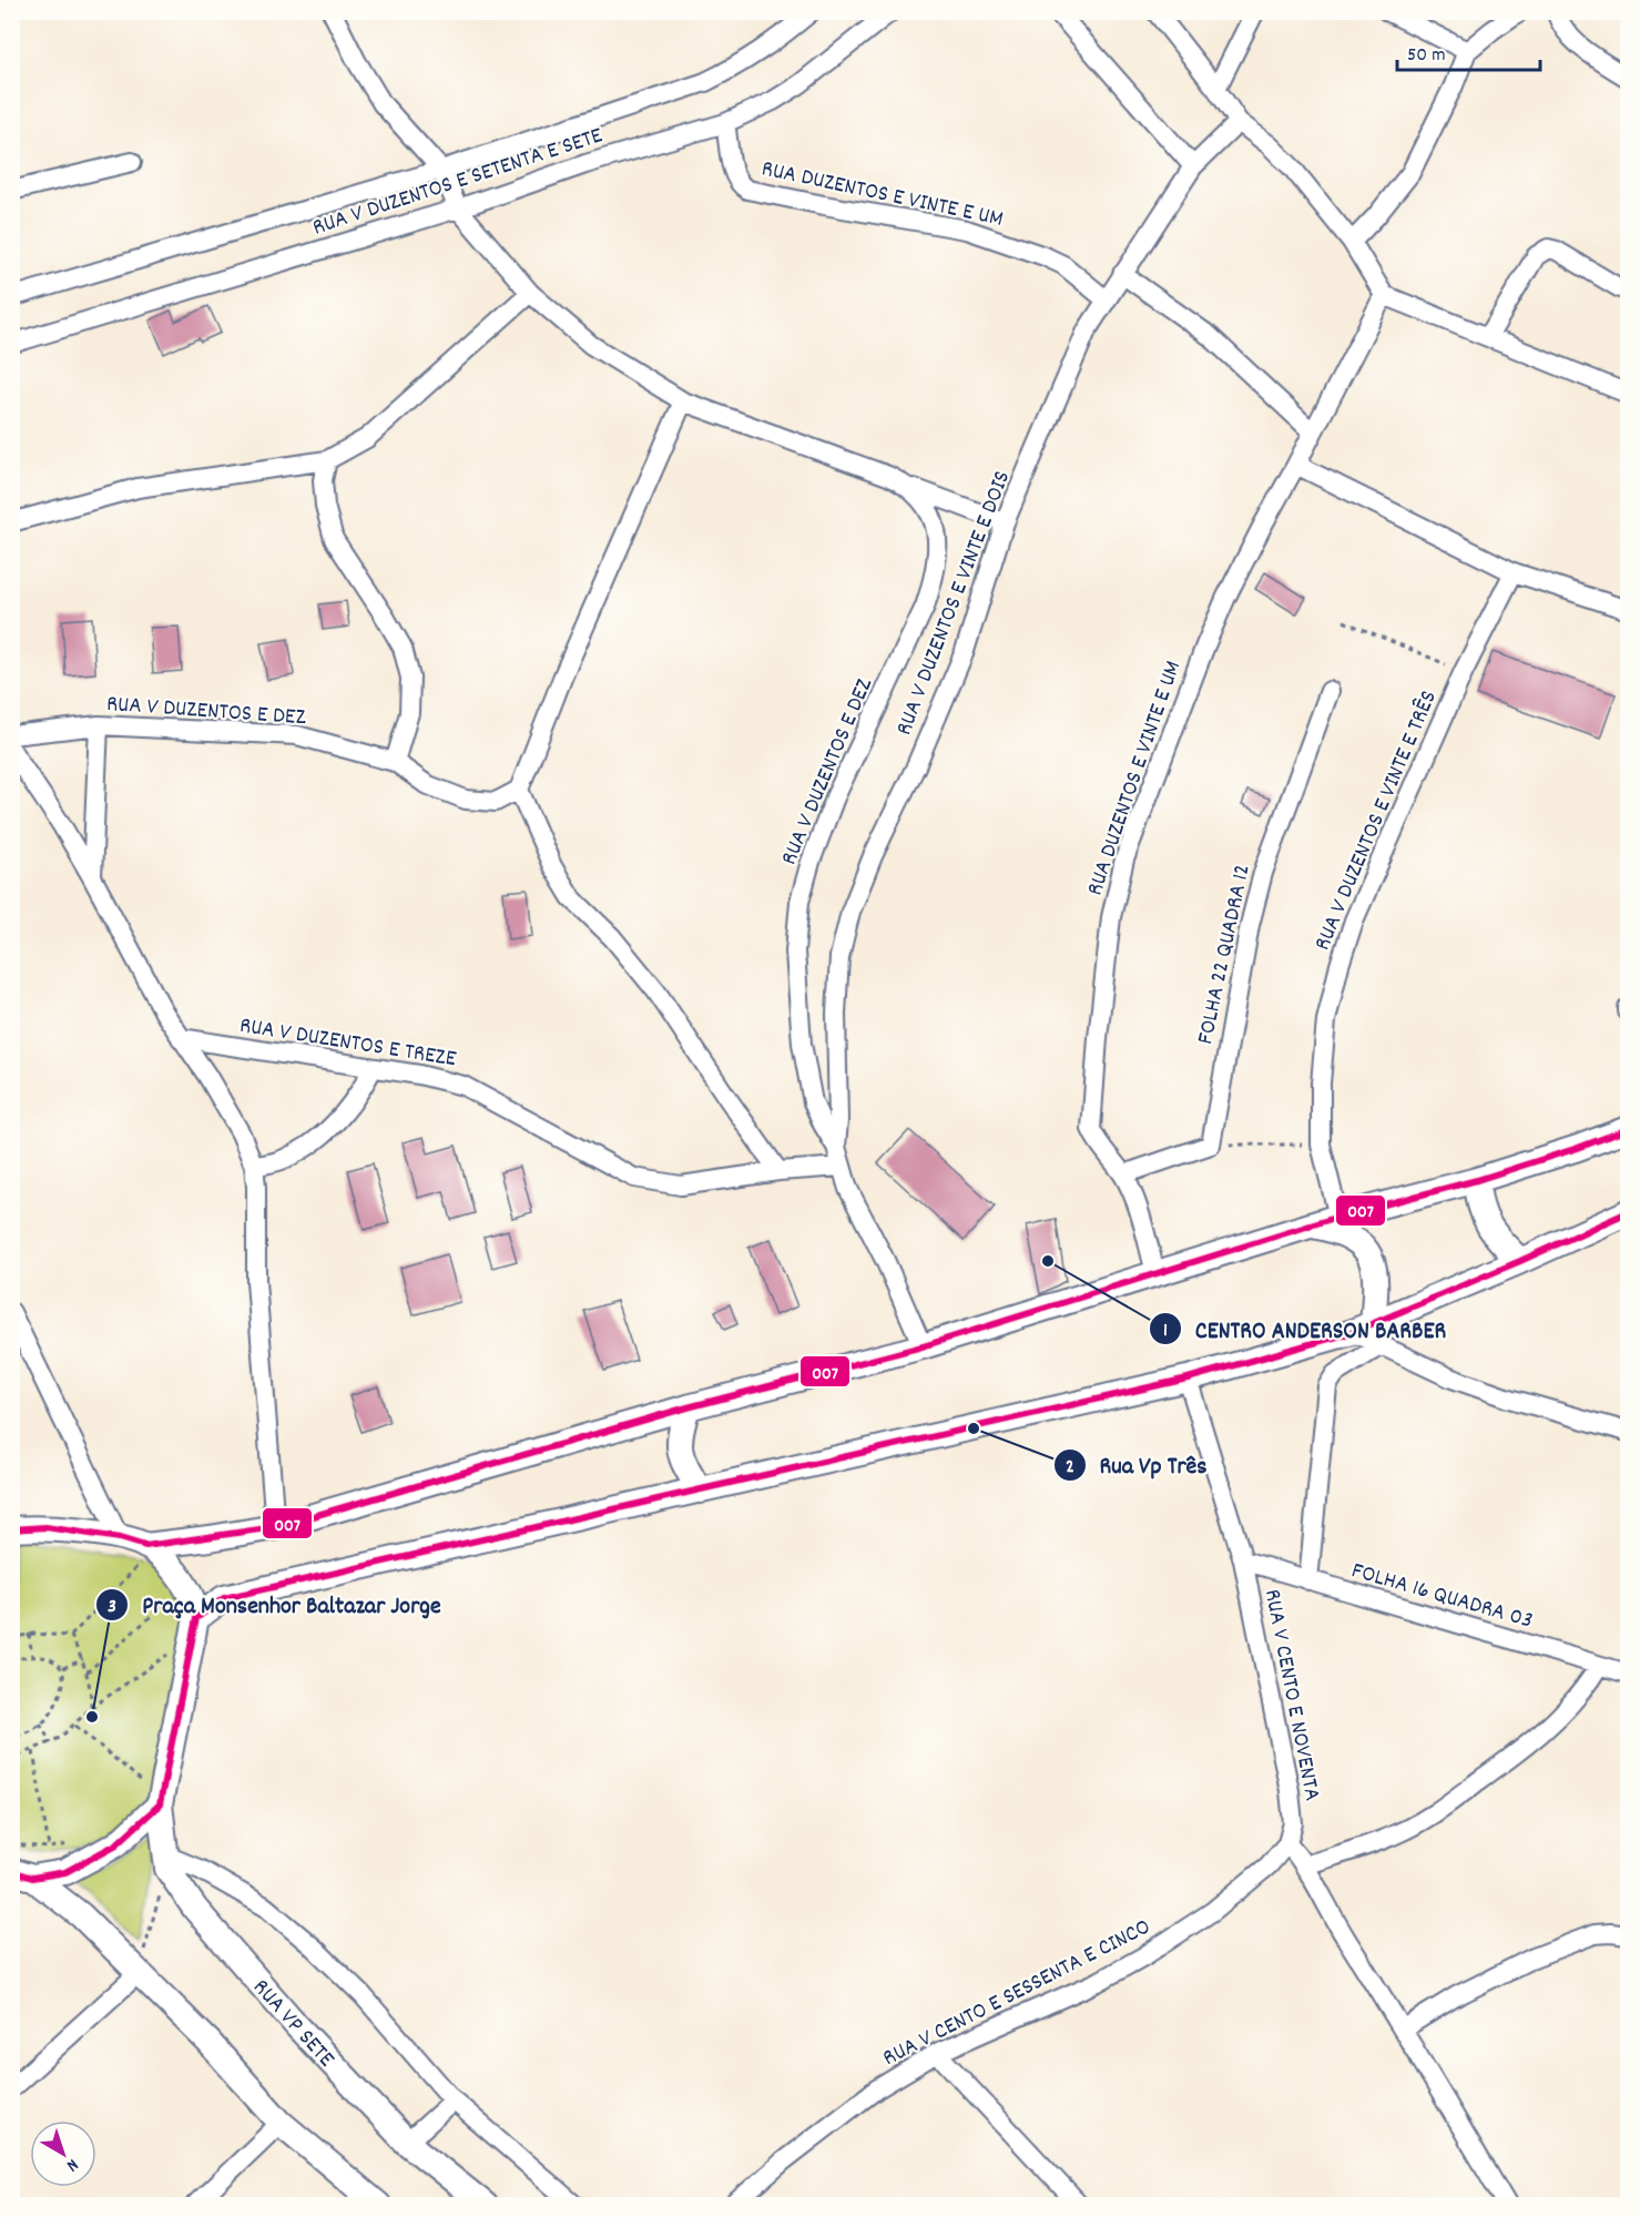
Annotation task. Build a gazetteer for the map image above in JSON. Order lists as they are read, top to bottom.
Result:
{
  "streets": {
    "main road": ["RUA VP SETE"],
    "street": [
      "RUA V DUZENTOS E SETENTA E SETE",
      "RUA DUZENTOS E VINTE E UM",
      "RUA V DUZENTOS E VINTE E DOIS",
      "RUA V DUZENTOS E DEZ",
      "RUA V DUZENTOS E VINTE E TRÊS",
      "FOLHA 22 QUADRA 12",
      "RUA V DUZENTOS E TREZE",
      "FOLHA 16 QUADRA 03",
      "RUA V CENTO E NOVENTA",
      "RUA V CENTO E SESSENTA E CINCO"
    ]
  },
  "crossings": [
    ["RUA V DUZENTOS E SETENTA E SETE", "RUA DUZENTOS E VINTE E UM"],
    ["RUA V DUZENTOS E SETENTA E SETE", "RUA V DUZENTOS E DEZ"],
    ["RUA DUZENTOS E VINTE E UM", "RUA V DUZENTOS E VINTE E DOIS"],
    ["RUA V DUZENTOS E VINTE E DOIS", "RUA V DUZENTOS E DEZ"],
    ["RUA V DUZENTOS E DEZ", "RUA V DUZENTOS E TREZE"],
    ["FOLHA 16 QUADRA 03", "RUA V CENTO E NOVENTA"],
    ["RUA V CENTO E NOVENTA", "RUA V CENTO E SESSENTA E CINCO"]
  ],
  "places": ["CENTRO ANDERSON BARBER", "Rua Vp Três", "Praça Monsenhor Baltazar Jorge"],
  "lines": ["transit line 007"],
  "scale_bar": "50 m",
  "north": "bottom right"
}
